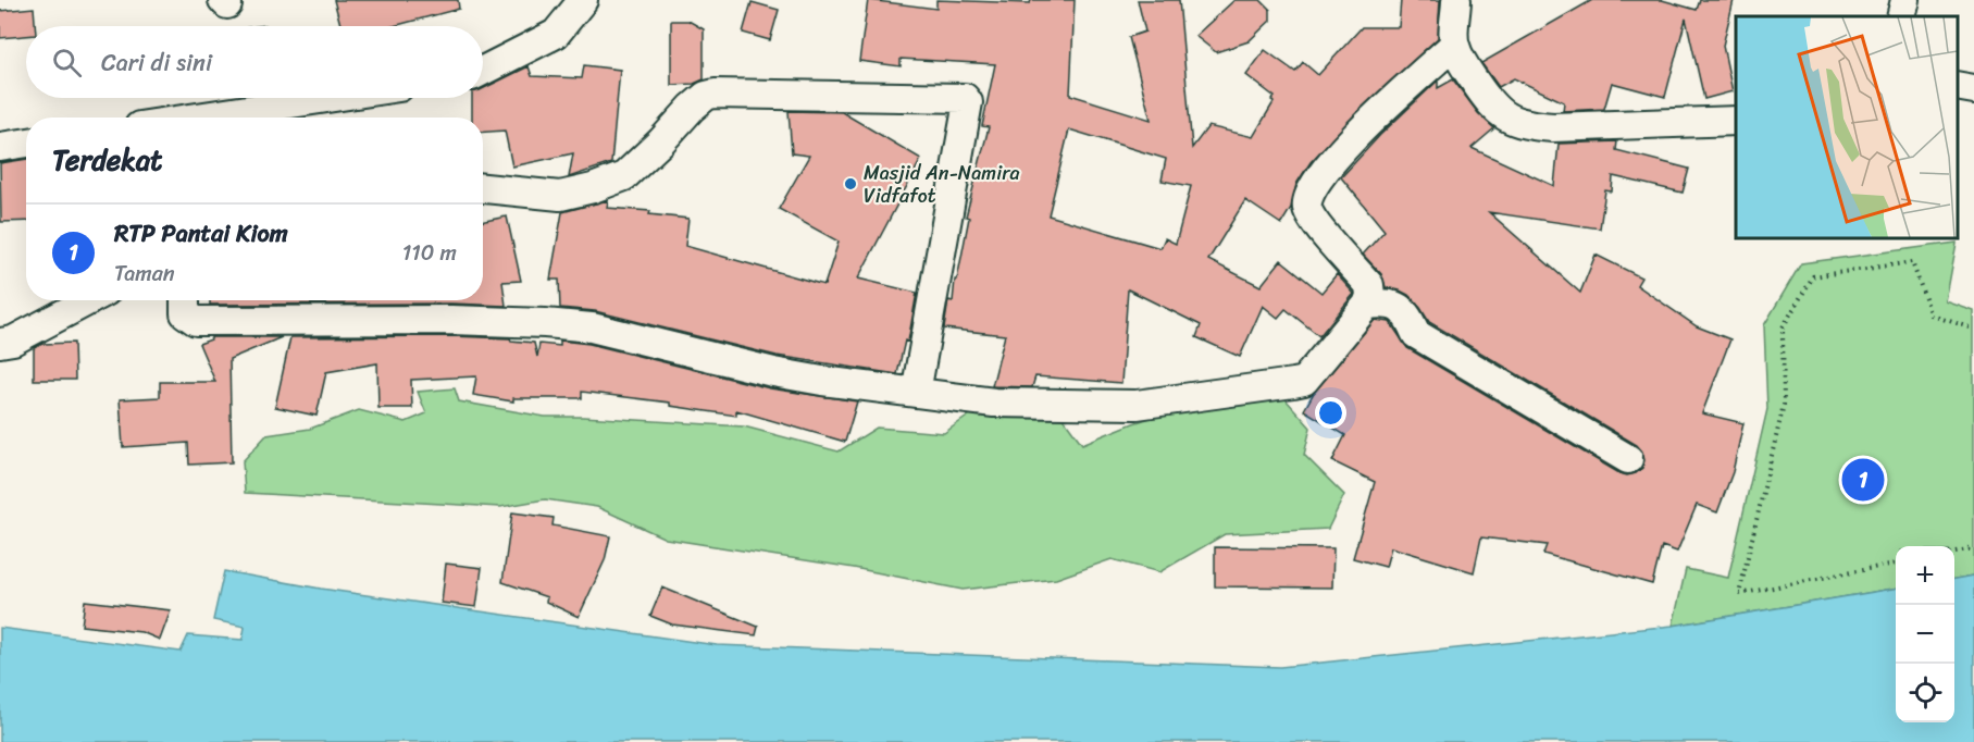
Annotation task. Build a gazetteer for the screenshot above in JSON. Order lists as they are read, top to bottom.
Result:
{
  "places": ["Masjid An-Namira Vidfafot"],
  "page": {
    "search": "Cari di sini",
    "heading": "Terdekat",
    "list": [
      {
        "mark": "1",
        "name": "RTP Pantai Kiom",
        "note": "Taman",
        "value": "110 m"
      }
    ],
    "pins": "1",
    "map_buttons": ["+", "−"]
  }
}
